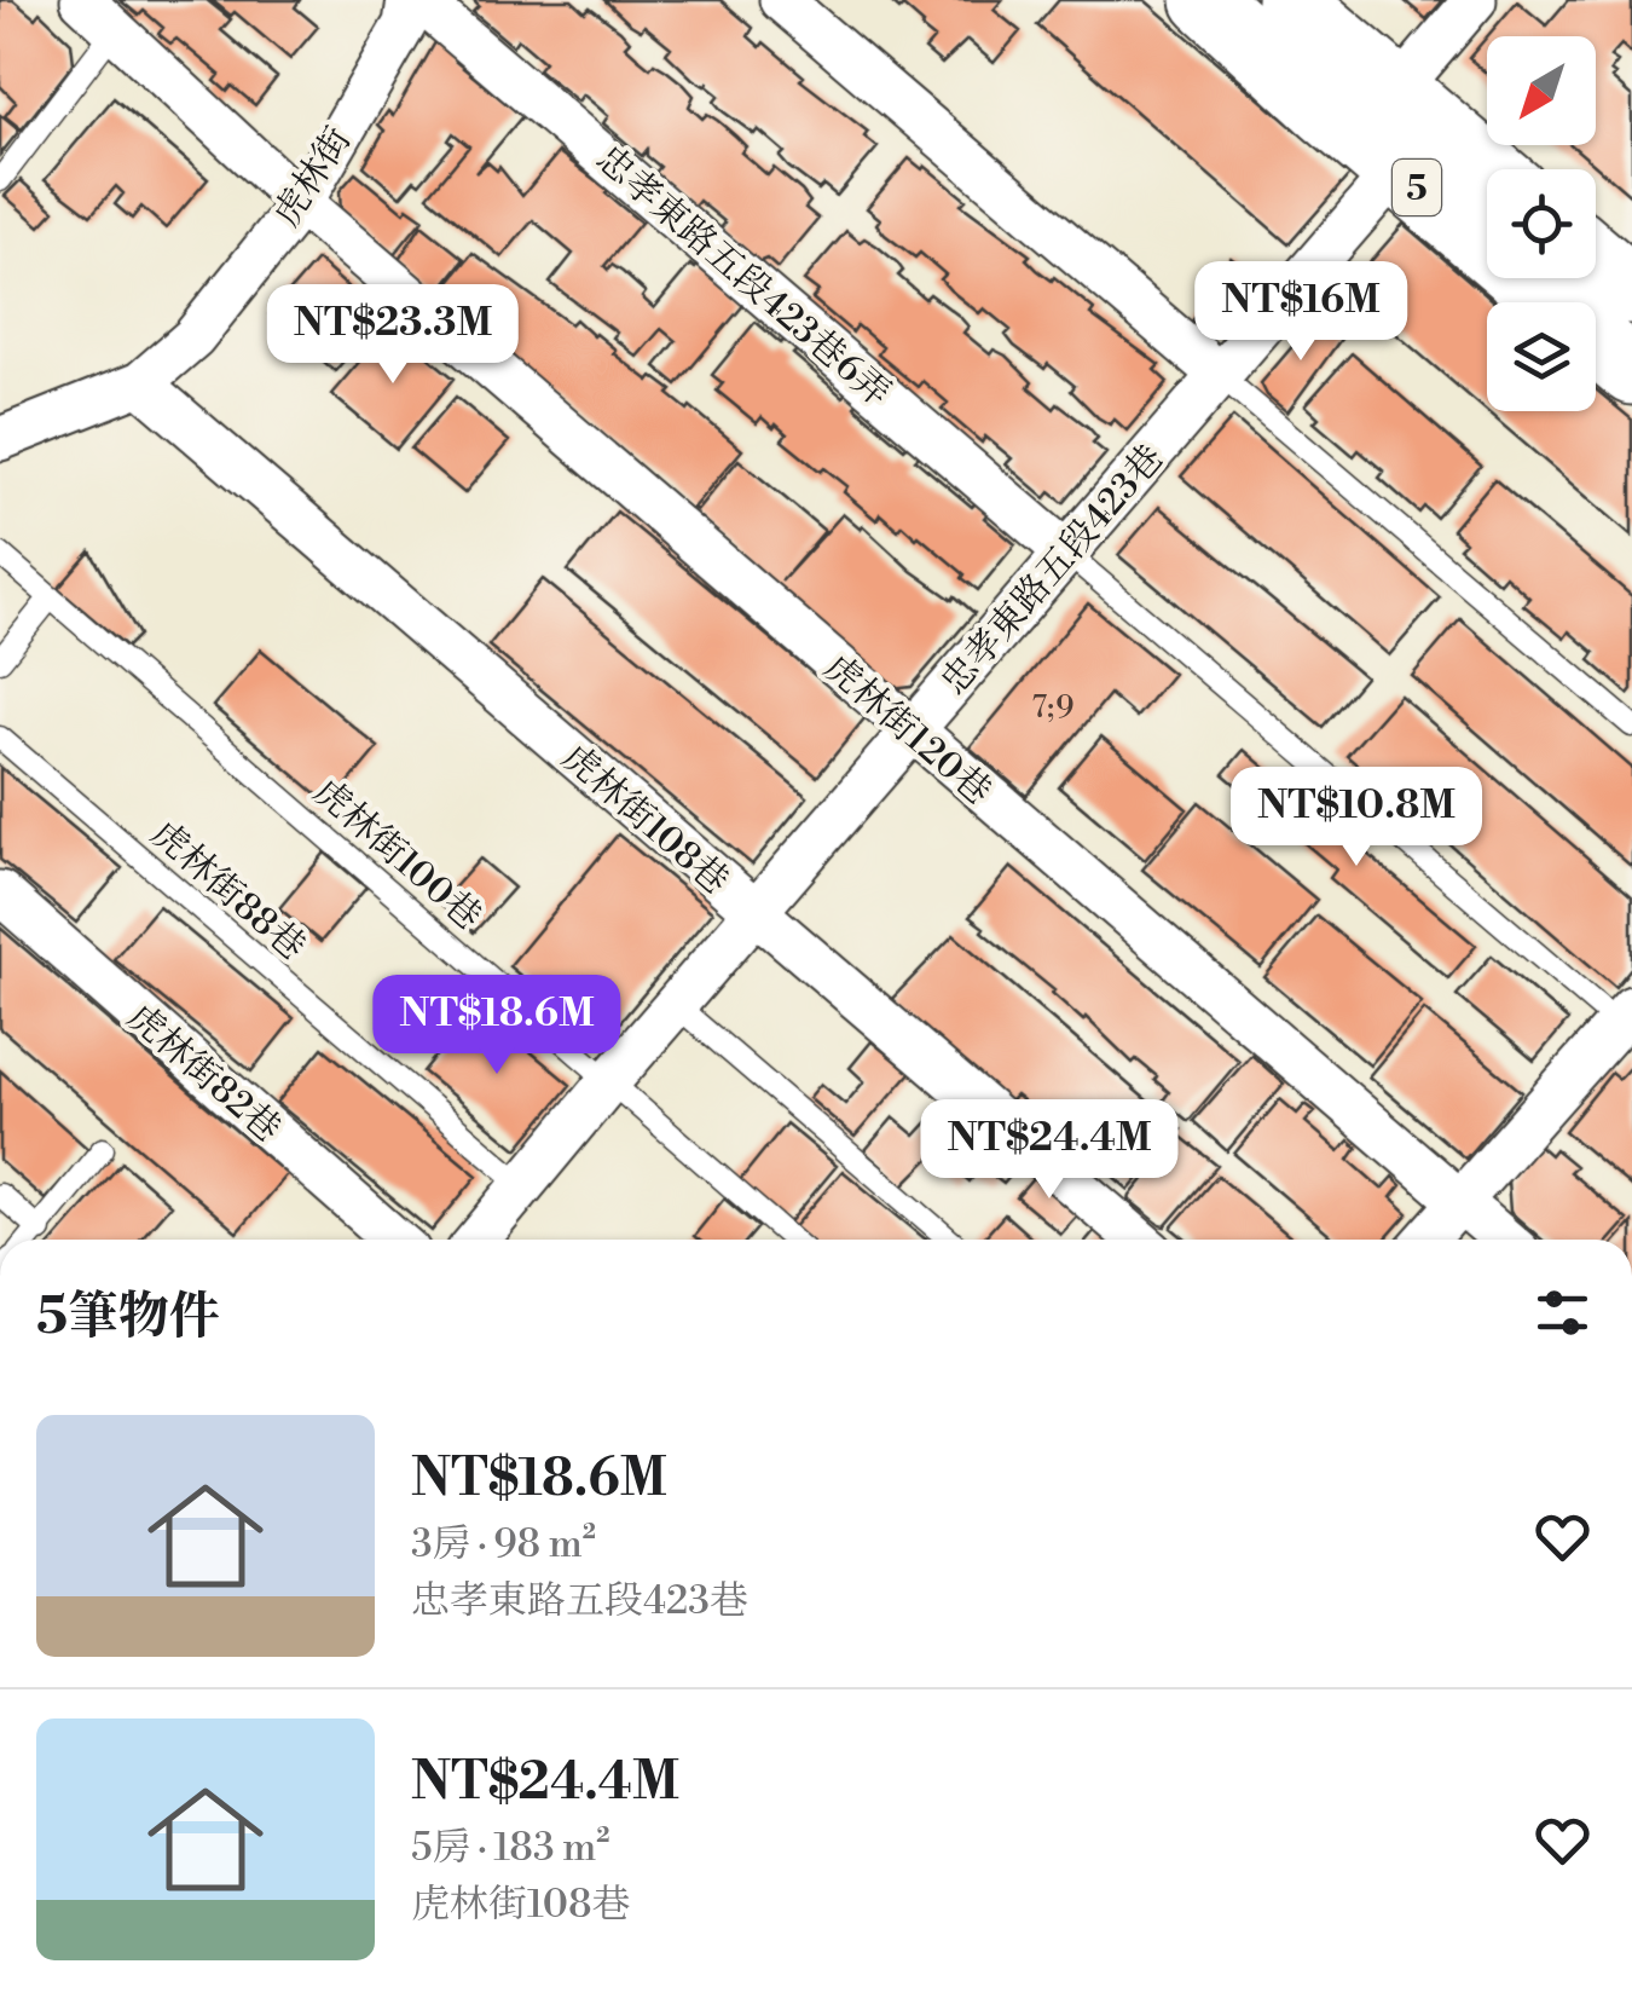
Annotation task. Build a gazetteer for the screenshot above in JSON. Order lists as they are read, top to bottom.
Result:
{
  "streets": {
    "main road": ["5"],
    "street": [
      "虎林街",
      "忠孝東路五段423巷6弄",
      "忠孝東路五段423巷",
      "虎林街120巷",
      "虎林街108巷",
      "虎林街82巷"
    ],
    "lane": ["虎林街100巷", "虎林街88巷"]
  },
  "crossings": [
    ["虎林街", "虎林街120巷"],
    ["虎林街", "虎林街108巷"],
    ["5", "忠孝東路五段423巷"],
    ["忠孝東路五段423巷6弄", "忠孝東路五段423巷"],
    ["忠孝東路五段423巷", "虎林街120巷"],
    ["忠孝東路五段423巷", "虎林街108巷"],
    ["忠孝東路五段423巷", "虎林街100巷"],
    ["忠孝東路五段423巷", "虎林街88巷"]
  ],
  "house_numbers": ["7;9"],
  "north": "bottom left",
  "page": {
    "price": [
      "NT$16M",
      "NT$23.3M",
      "NT$10.8M",
      "NT$18.6M",
      "NT$24.4M"
    ],
    "heading": "5筆物件",
    "list": [
      {
        "name": "NT$18.6M",
        "note": "3房 · 98 m² · 忠孝東路五段423巷"
      },
      {
        "name": "NT$24.4M",
        "note": "5房 · 183 m² · 虎林街108巷"
      }
    ]
  }
}
